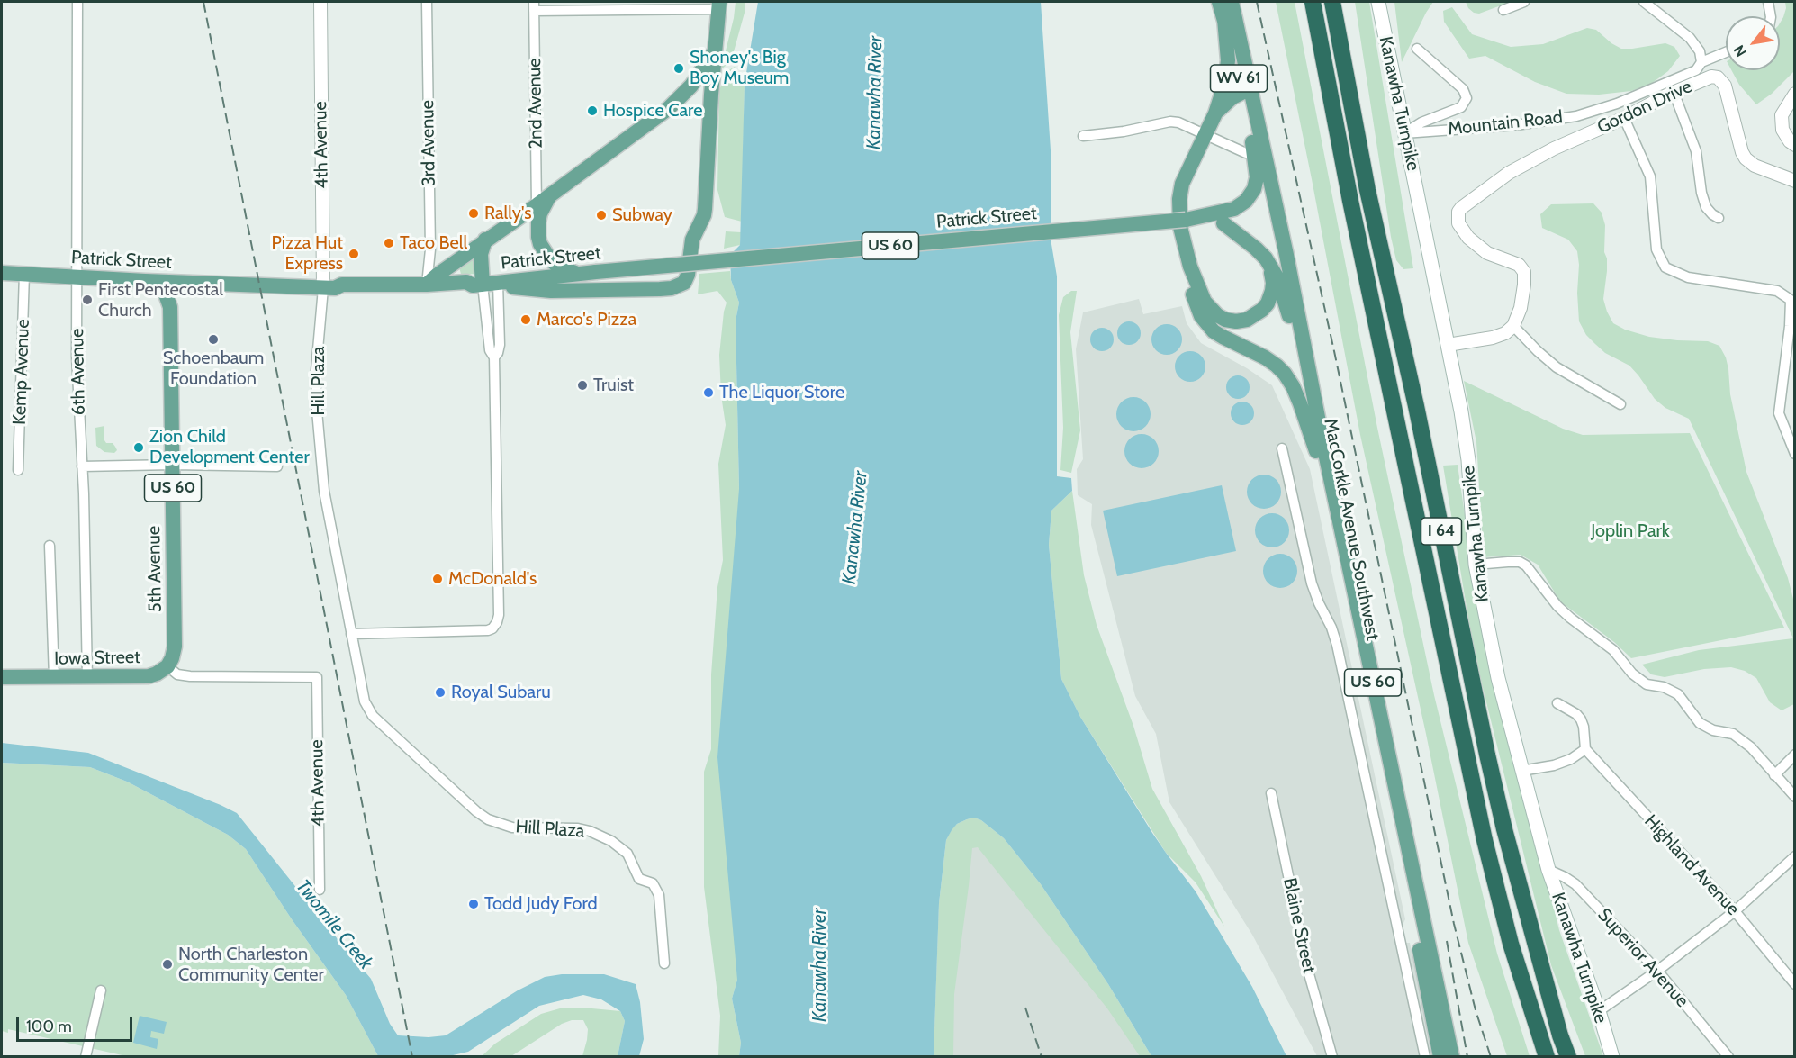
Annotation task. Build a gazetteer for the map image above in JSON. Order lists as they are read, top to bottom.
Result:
{
  "streets": {
    "highway": ["I 64"],
    "main road": [
      "WV 61",
      "Kanawha Turnpike",
      "Patrick Street",
      "US 60",
      "MacCorkle Avenue Southwest",
      "5th Avenue",
      "Iowa Street"
    ],
    "street": [
      "2nd Avenue",
      "Gordon Drive",
      "Mountain Road",
      "3rd Avenue",
      "4th Avenue",
      "Kemp Avenue",
      "6th Avenue",
      "Hill Plaza",
      "Highland Avenue",
      "Blaine Street",
      "Superior Avenue"
    ]
  },
  "crossings": [
    ["Kanawha Turnpike", "Mountain Road"],
    ["Kanawha Turnpike", "Superior Avenue"],
    ["3rd Avenue", "Patrick Street"],
    ["4th Avenue", "Patrick Street"],
    ["4th Avenue", "Hill Plaza"],
    ["4th Avenue", "5th Avenue"],
    ["4th Avenue", "Iowa Street"],
    ["Patrick Street", "Kemp Avenue"],
    ["Patrick Street", "6th Avenue"],
    ["Patrick Street", "Hill Plaza"],
    ["Patrick Street", "MacCorkle Avenue Southwest"],
    ["6th Avenue", "Iowa Street"],
    ["5th Avenue", "Iowa Street"]
  ],
  "water": ["Kanawha River", "Twomile Creek"],
  "parks": ["Joplin Park"],
  "places": [
    "Shoney's Big Boy Museum",
    "Hospice Care",
    "Rally's",
    "Subway",
    "Taco Bell",
    "Pizza Hut Express",
    "First Pentecostal Church",
    "Marco's Pizza",
    "Schoenbaum Foundation",
    "Truist",
    "The Liquor Store",
    "Zion Child Development Center",
    "McDonald's",
    "Royal Subaru",
    "Todd Judy Ford",
    "North Charleston Community Center"
  ],
  "scale_bar": "100 m",
  "north": "bottom left"
}
